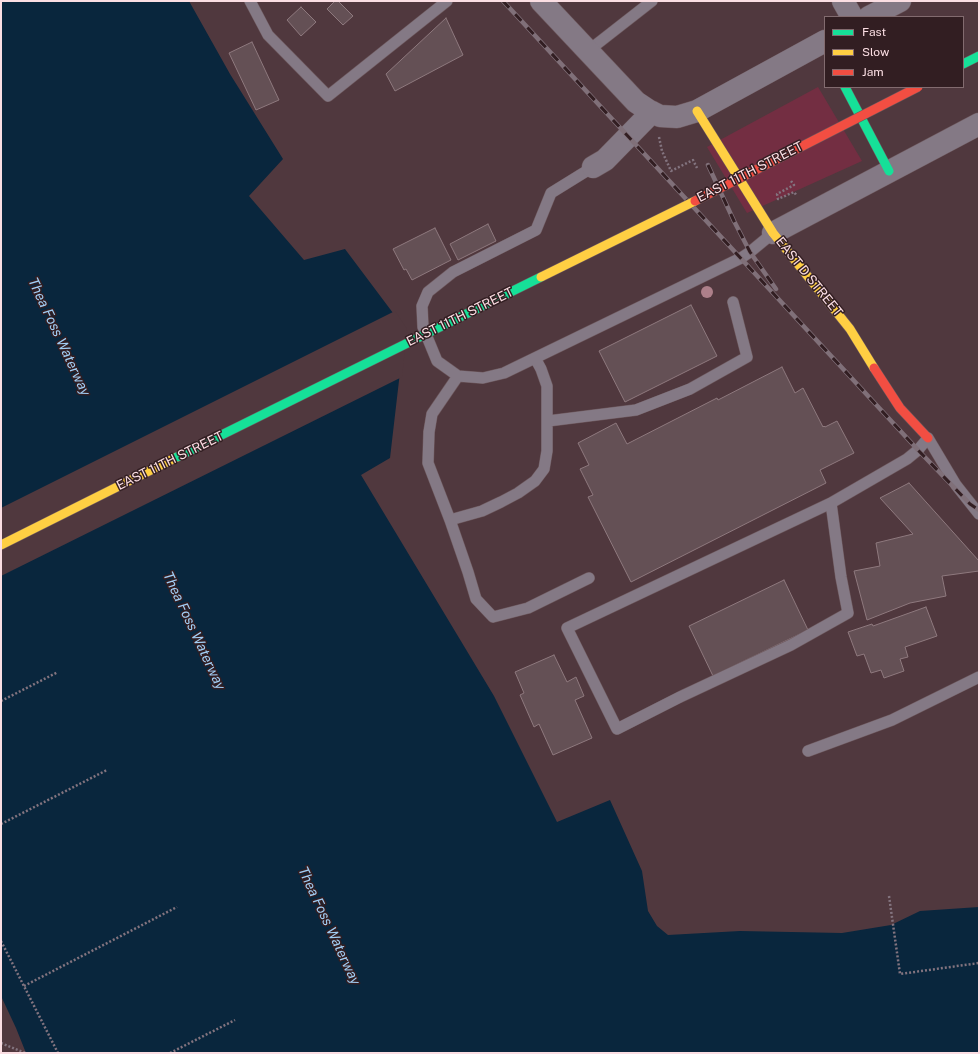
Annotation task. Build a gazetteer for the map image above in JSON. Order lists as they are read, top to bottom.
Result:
{
  "streets": {
    "street": ["EAST 11TH STREET", "EAST D STREET"]
  },
  "water": ["Thea Foss Waterway"],
  "legend": ["Fast", "Slow", "Jam"]
}
